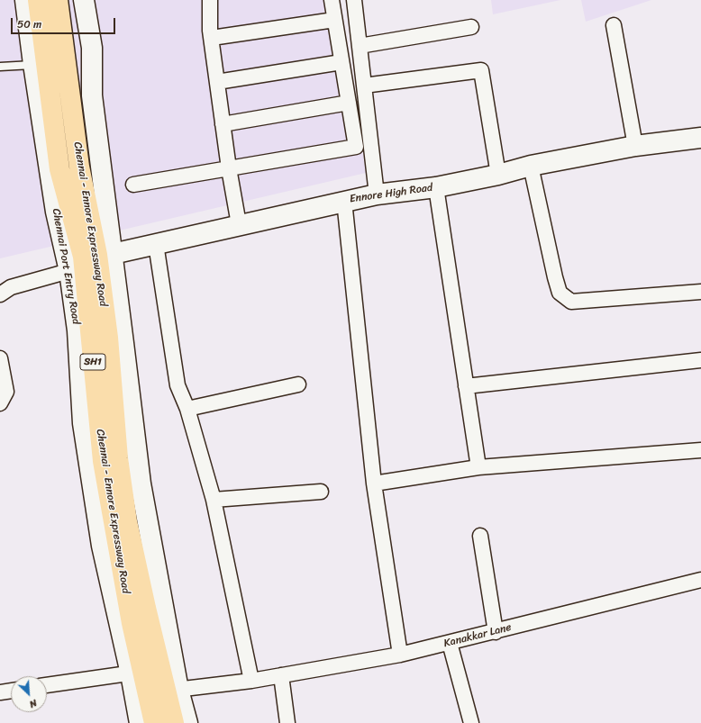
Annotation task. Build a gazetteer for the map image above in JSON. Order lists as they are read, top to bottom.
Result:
{
  "streets": {
    "main road": ["Ennore High Road", "Chennai - Ennore Expressway Road", "SH1"],
    "street": ["Kanakkar Lane"]
  },
  "crossings": [
    ["Ennore High Road", "Chennai - Ennore Expressway Road"],
    ["Chennai - Ennore Expressway Road", "Kanakkar Lane"]
  ],
  "scale_bar": "50 m",
  "north": "bottom right"
}
